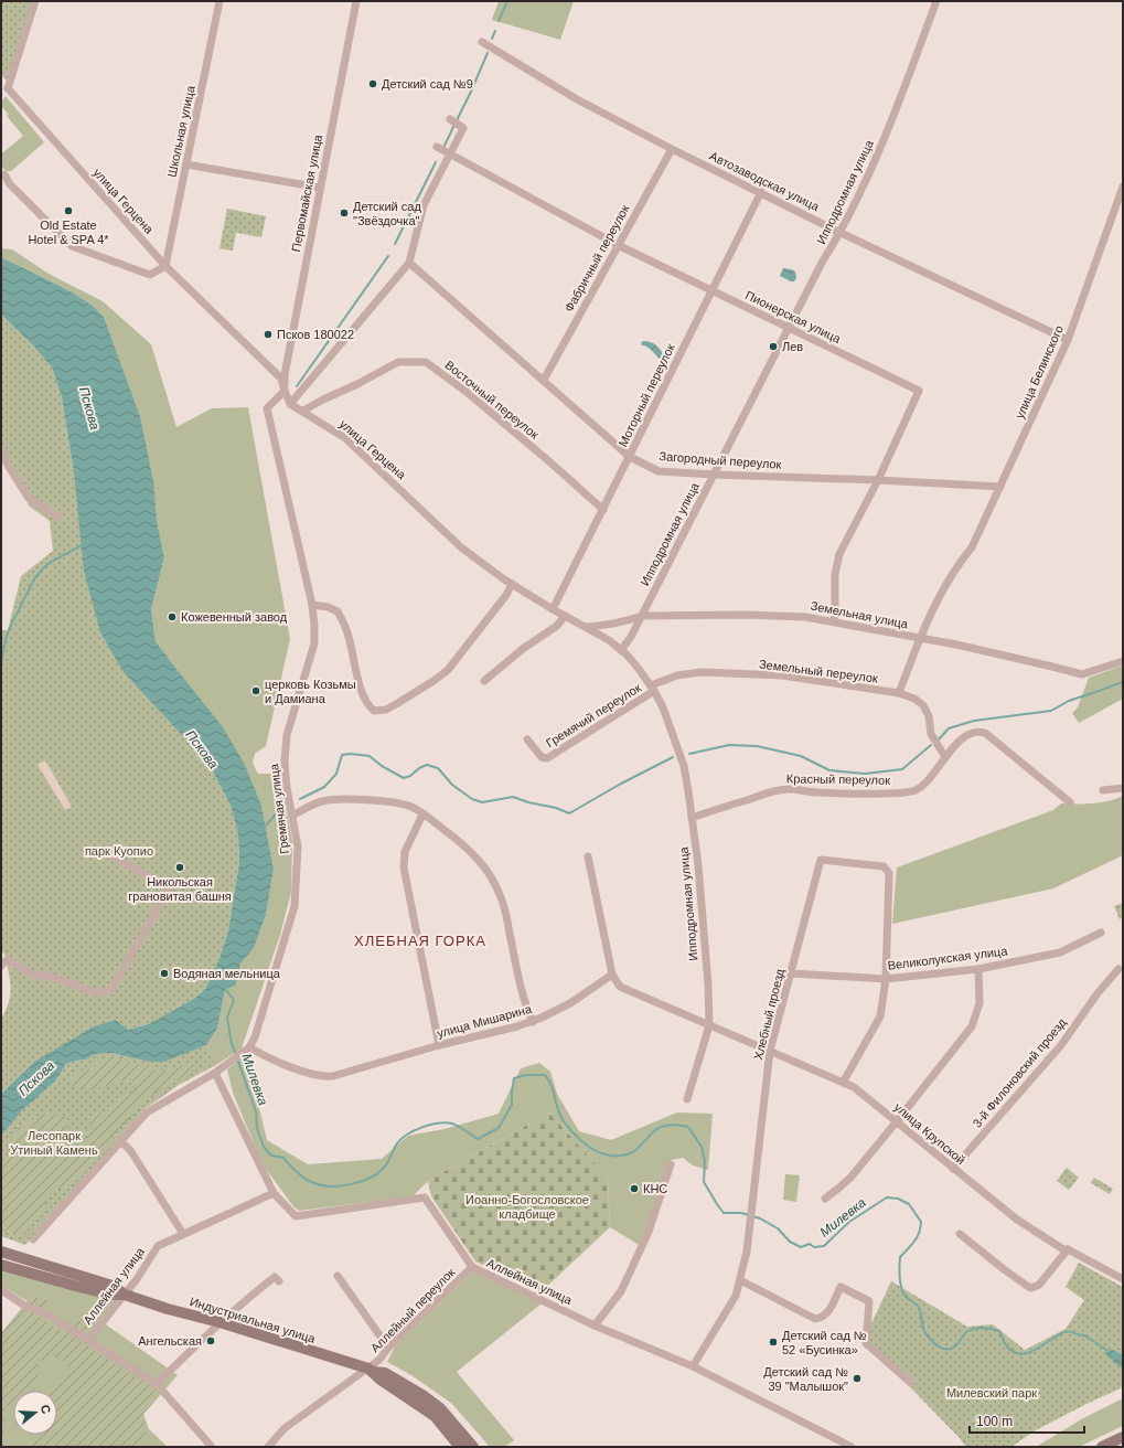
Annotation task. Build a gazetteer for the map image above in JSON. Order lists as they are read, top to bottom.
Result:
{
  "streets": {
    "street": [
      "Школьная улица",
      "Автозаводская улица",
      "Ипподромная улица",
      "Первомайская улица",
      "улица Герцена",
      "Фабричный переулок",
      "Пионерская улица",
      "улица Белинского",
      "Моторный переулок",
      "Восточный переулок",
      "Загородный переулок",
      "Земельная улица",
      "Земельный переулок",
      "Гремячий переулок",
      "Красный переулок",
      "Гремячая улица",
      "Великолукская улица",
      "Хлебный проезд",
      "улица Мишарина",
      "3-й Филоновский проезд",
      "улица Крупской",
      "Аллейная улица",
      "Аллейный переулок",
      "Индустриальная улица"
    ]
  },
  "crossings": [
    ["Школьная улица", "улица Герцена"],
    ["Автозаводская улица", "Ипподромная улица"],
    ["Автозаводская улица", "Фабричный переулок"],
    ["Автозаводская улица", "улица Белинского"],
    ["Автозаводская улица", "Моторный переулок"],
    ["Ипподромная улица", "улица Герцена"],
    ["Ипподромная улица", "Пионерская улица"],
    ["Ипподромная улица", "Загородный переулок"],
    ["Ипподромная улица", "Земельная улица"],
    ["Ипподромная улица", "Земельный переулок"],
    ["Ипподромная улица", "Гремячий переулок"],
    ["Ипподромная улица", "Красный переулок"],
    ["Ипподромная улица", "улица Крупской"],
    ["Первомайская улица", "улица Герцена"],
    ["Первомайская улица", "Гремячая улица"],
    ["улица Герцена", "Моторный переулок"],
    ["улица Герцена", "Восточный переулок"],
    ["улица Герцена", "Земельная улица"],
    ["улица Герцена", "Гремячая улица"],
    ["Фабричный переулок", "Пионерская улица"],
    ["Фабричный переулок", "Загородный переулок"],
    ["Пионерская улица", "Моторный переулок"],
    ["Пионерская улица", "Загородный переулок"],
    ["Пионерская улица", "Земельная улица"],
    ["улица Белинского", "Загородный переулок"],
    ["улица Белинского", "Земельная улица"],
    ["улица Белинского", "Земельный переулок"],
    ["Моторный переулок", "Восточный переулок"],
    ["Моторный переулок", "Загородный переулок"],
    ["Земельный переулок", "Гремячий переулок"],
    ["Земельный переулок", "Красный переулок"],
    ["Гремячая улица", "улица Мишарина"],
    ["Великолукская улица", "Хлебный проезд"],
    ["Хлебный проезд", "улица Крупской"],
    ["Хлебный проезд", "Аллейная улица"],
    ["3-й Филоновский проезд", "улица Крупской"],
    ["Аллейная улица", "Аллейный переулок"],
    ["Аллейная улица", "Индустриальная улица"],
    ["Аллейный переулок", "Индустриальная улица"]
  ],
  "districts": ["ХЛЕБНАЯ ГОРКА"],
  "water": ["Пскова", "Милевка"],
  "parks": [
    "парк Куопио",
    "Лесопарк Утиный Камень",
    "Иоанно-Богословское кладбище",
    "Милевский парк"
  ],
  "places": [
    "Детский сад №9",
    "Old Estate Hotel & SPA 4*",
    "Детский сад \"Звёздочка\"",
    "Псков 180022",
    "Лев",
    "Кожевенный завод",
    "церковь Козьмы и Дамиана",
    "Никольская грановитая башня",
    "Водяная мельница",
    "КНС",
    "Ангельская",
    "Детский сад № 52 «Бусинка»",
    "Детский сад № 39 \"Малышок\""
  ],
  "scale_bar": "100 m",
  "north": "right"
}
